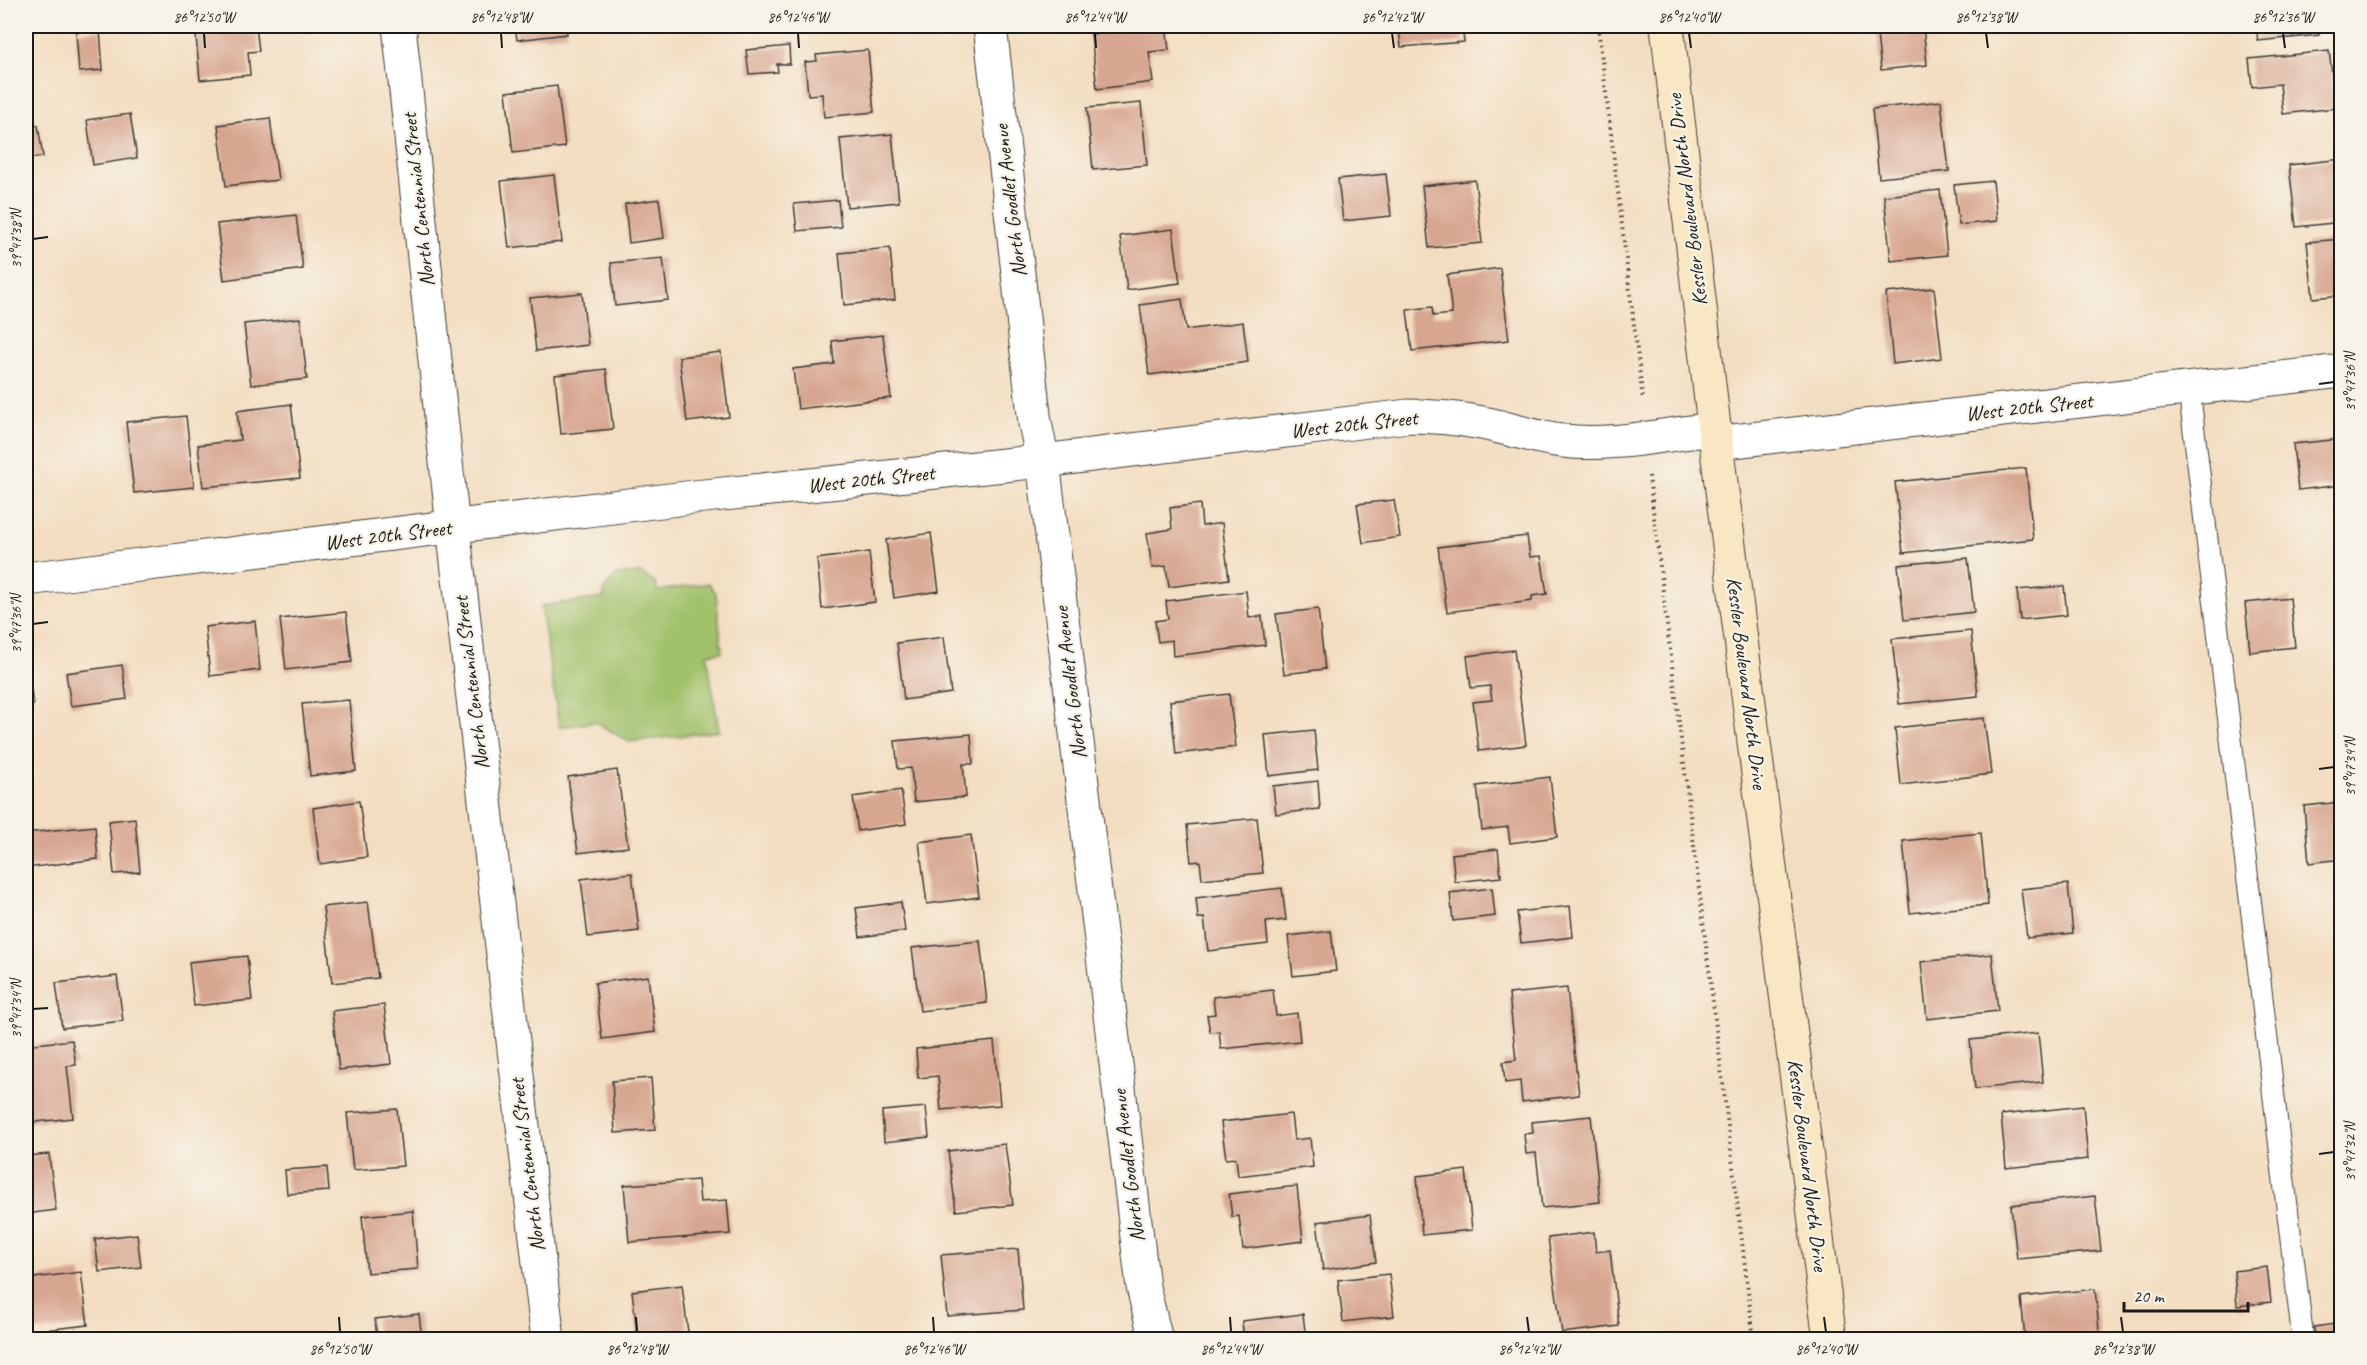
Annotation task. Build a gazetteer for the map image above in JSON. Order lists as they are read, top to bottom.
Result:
{
  "streets": {
    "main road": ["Kessler Boulevard North Drive"],
    "street": ["North Centennial Street", "North Goodlet Avenue", "West 20th Street"]
  },
  "crossings": [
    ["North Centennial Street", "West 20th Street"],
    ["Kessler Boulevard North Drive", "West 20th Street"],
    ["North Goodlet Avenue", "West 20th Street"]
  ],
  "scale_bar": "20 m",
  "coordinates": [
    "86°12'50\"W",
    "86°12'48\"W",
    "86°12'46\"W",
    "86°12'44\"W",
    "86°12'42\"W",
    "86°12'40\"W",
    "86°12'38\"W",
    "86°12'36\"W",
    "39°47'38\"N",
    "39°47'36\"N",
    "39°47'34\"N",
    "39°47'32\"N"
  ]
}
